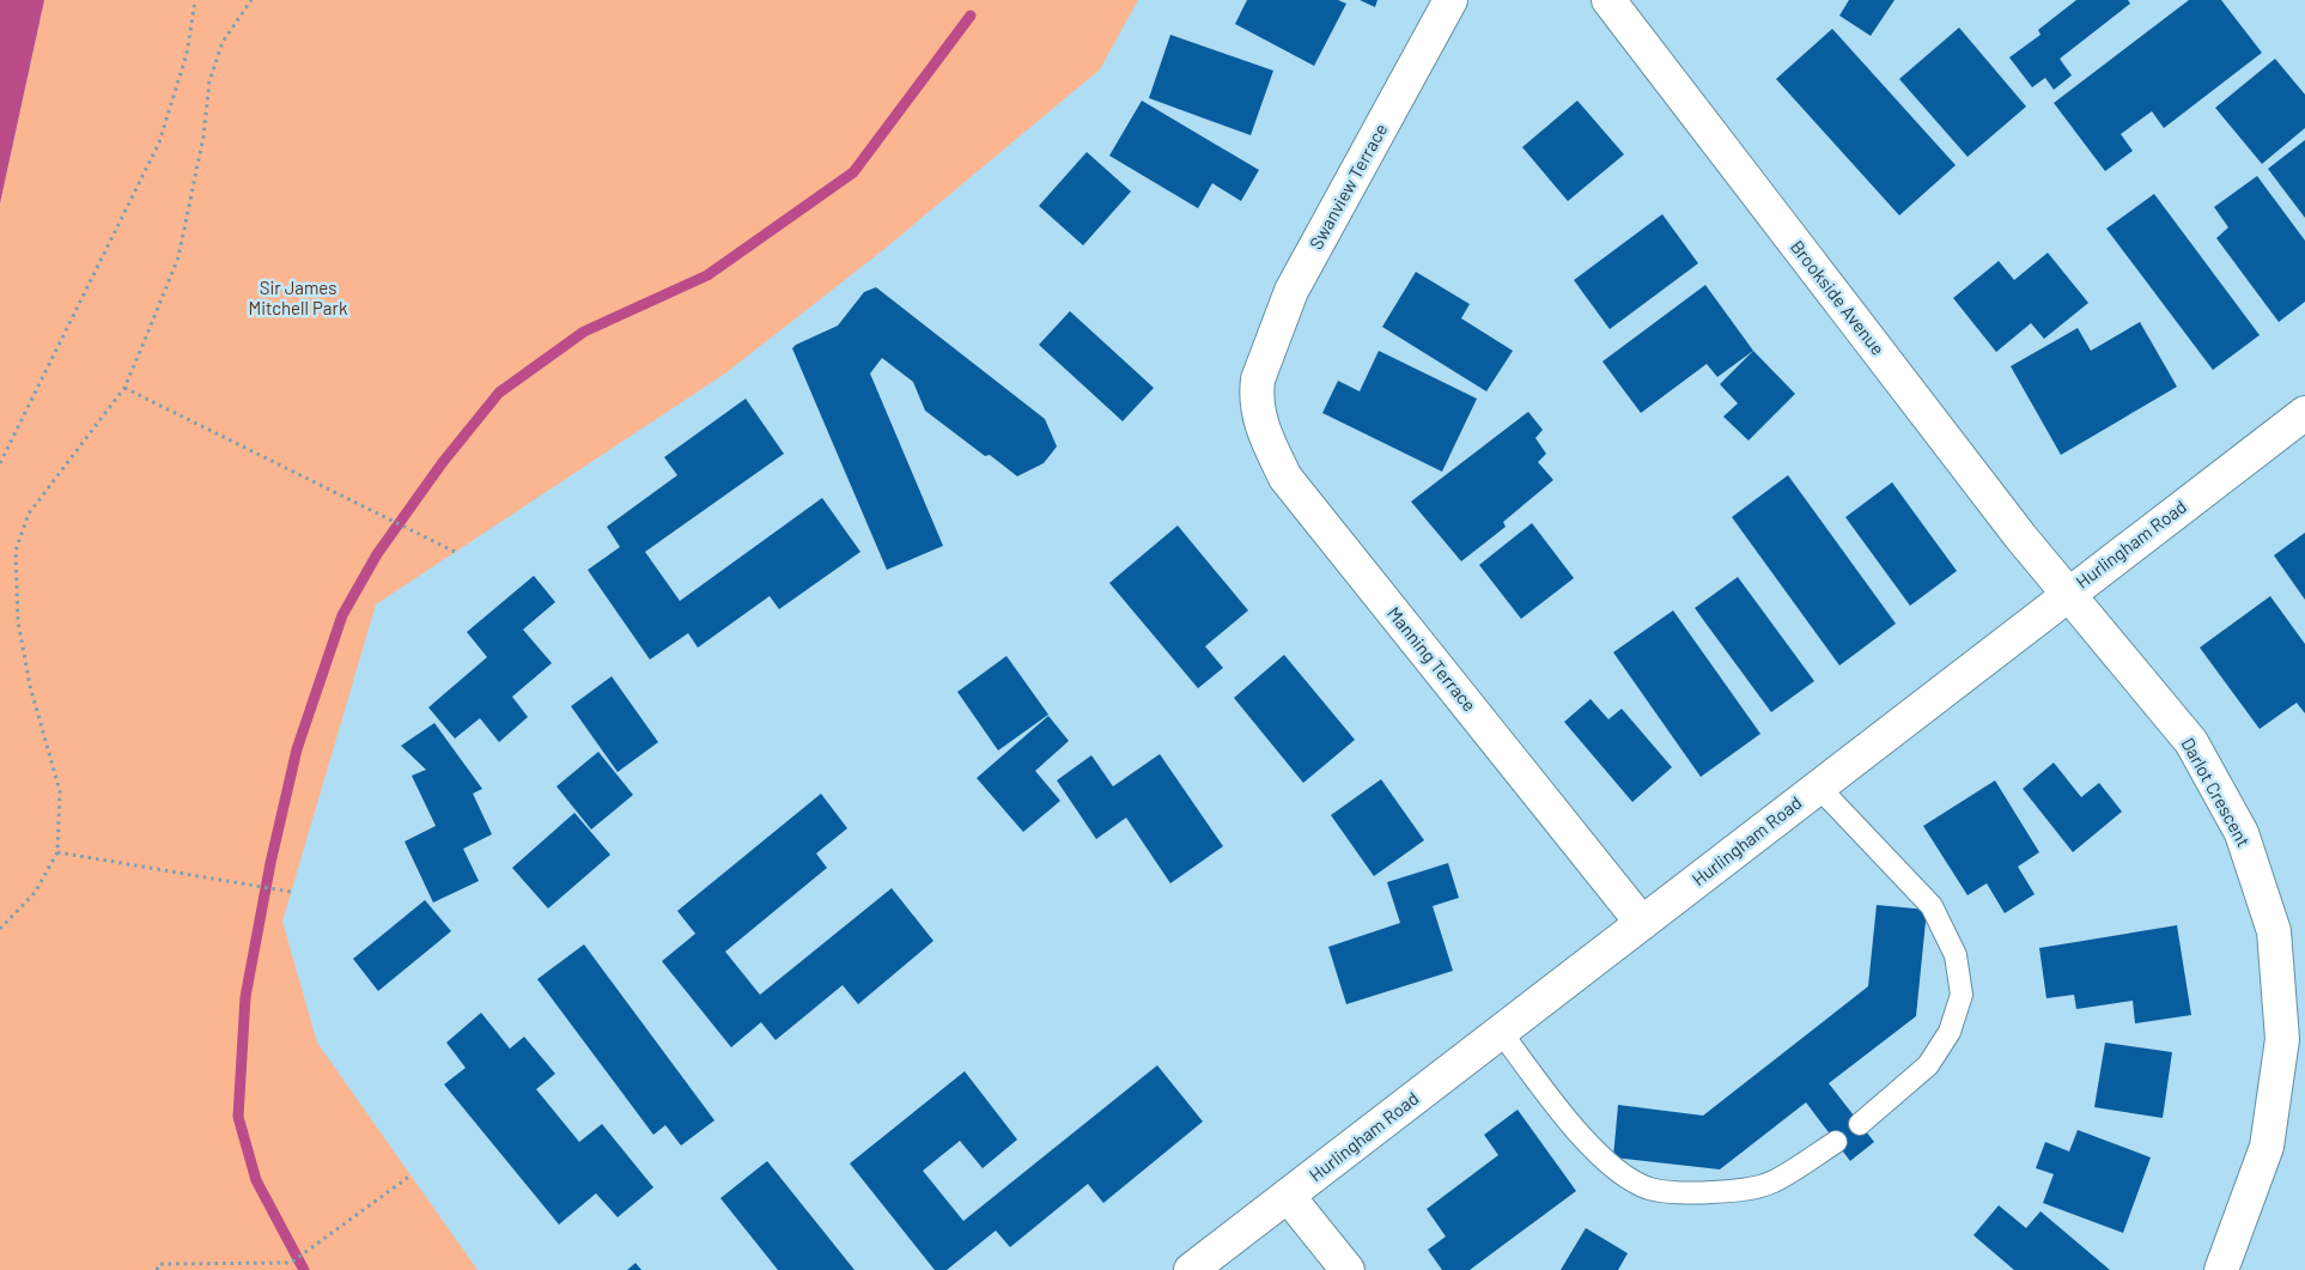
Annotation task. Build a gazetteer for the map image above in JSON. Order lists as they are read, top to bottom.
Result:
{
  "streets": {
    "street": [
      "Swanview Terrace",
      "Brookside Avenue",
      "Hurlingham Road",
      "Manning Terrace",
      "Darlot Crescent"
    ]
  },
  "crossings": [
    ["Swanview Terrace", "Manning Terrace"],
    ["Brookside Avenue", "Hurlingham Road"],
    ["Brookside Avenue", "Darlot Crescent"],
    ["Hurlingham Road", "Manning Terrace"],
    ["Hurlingham Road", "Darlot Crescent"]
  ],
  "parks": ["Sir James Mitchell Park"]
}
